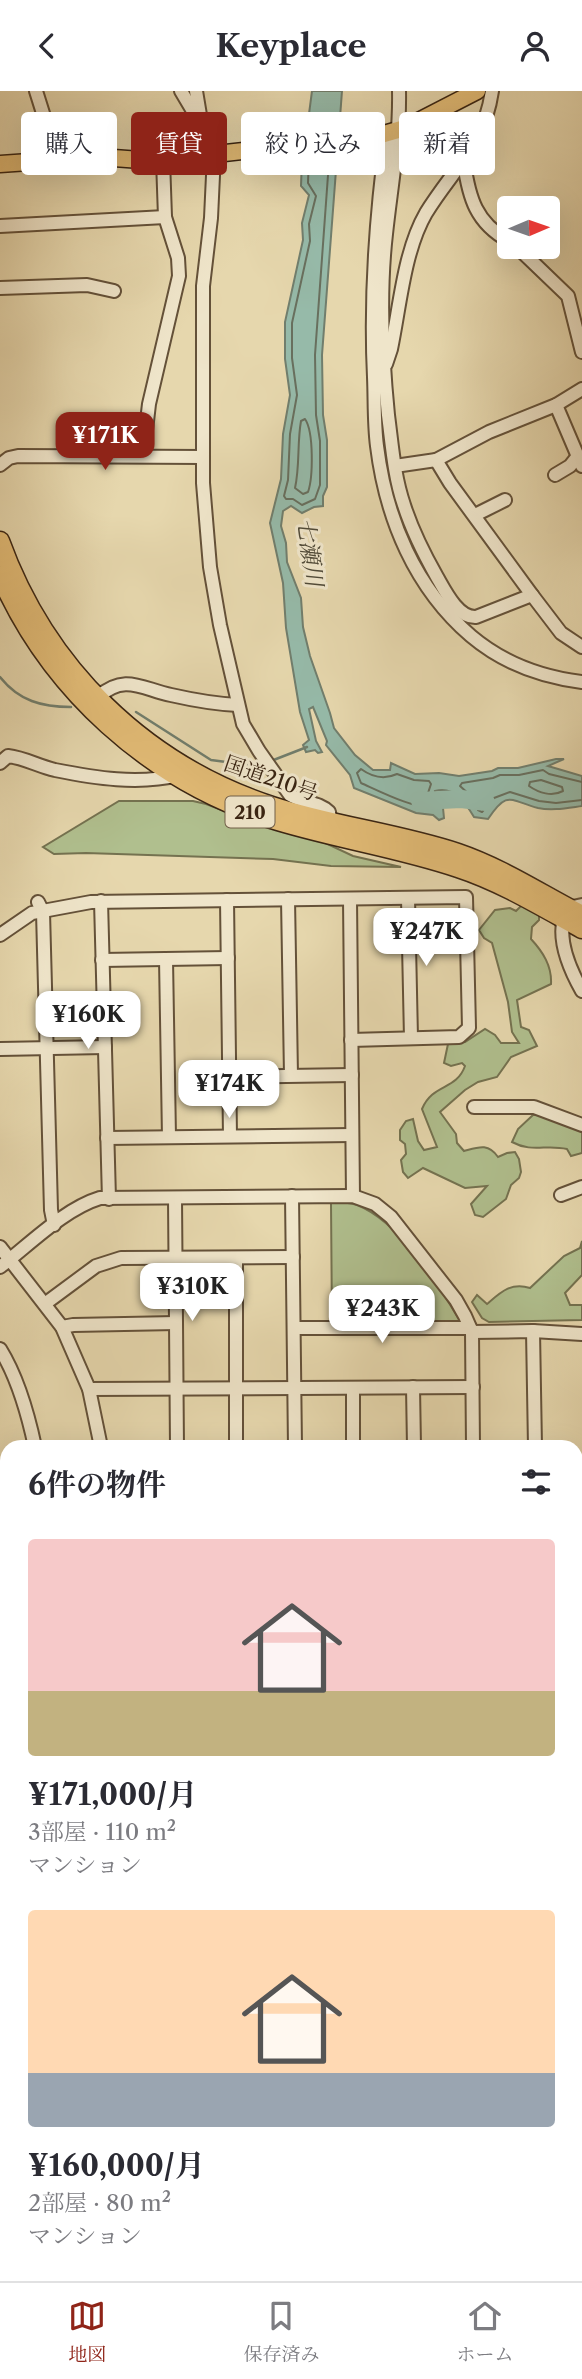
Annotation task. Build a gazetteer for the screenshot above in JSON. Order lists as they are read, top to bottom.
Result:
{
  "streets": {
    "highway": ["国道210号", "210"]
  },
  "water": ["七瀬川"],
  "north": "right",
  "page": {
    "header": "Keyplace",
    "chip": [
      "購入",
      "賃貸",
      "絞り込み",
      "新着"
    ],
    "price": [
      "¥171K",
      "¥247K",
      "¥160K",
      "¥174K",
      "¥310K",
      "¥243K"
    ],
    "heading": "6件の物件",
    "list": [
      {
        "name": "¥171,000/月",
        "note": "3部屋 · 110 m² · マンション"
      },
      {
        "name": "¥160,000/月",
        "note": "2部屋 · 80 m² · マンション"
      }
    ],
    "tabs": ["地図", "保存済み", "ホーム"]
  }
}
